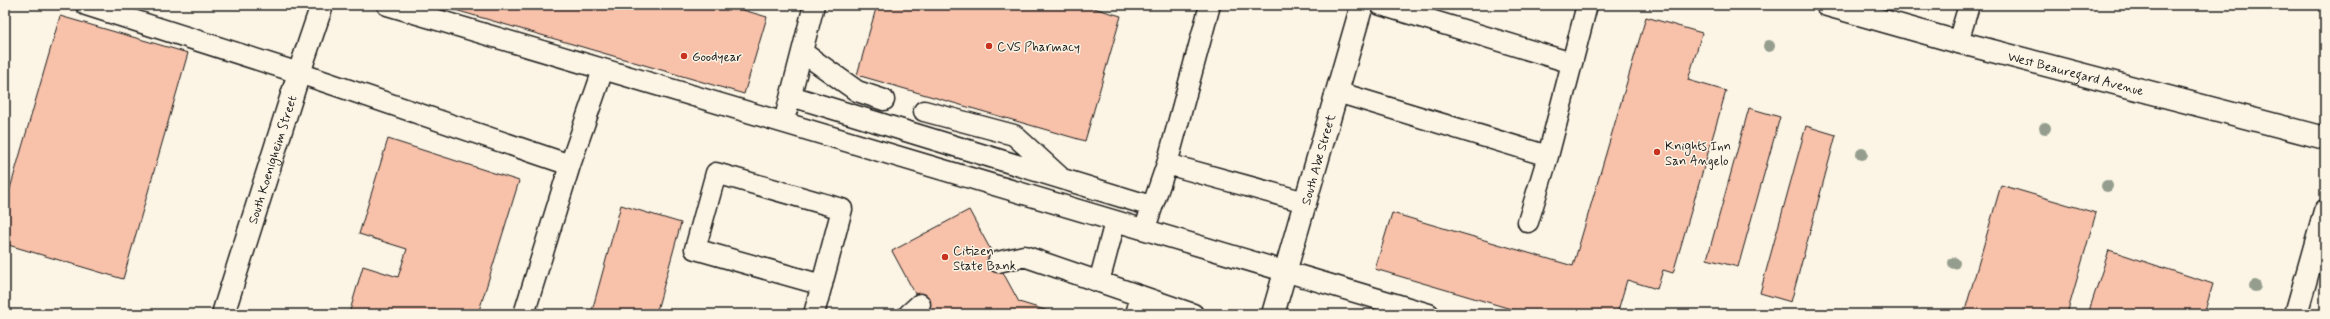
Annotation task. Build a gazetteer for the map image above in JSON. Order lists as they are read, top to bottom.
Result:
{
  "streets": {
    "main road": ["West Beauregard Avenue", "South Koenigheim Street", "South Abe Street"]
  },
  "places": [
    "CVS Pharmacy",
    "Goodyear",
    "Knights Inn San Angelo",
    "Citizen State Bank"
  ]
}
